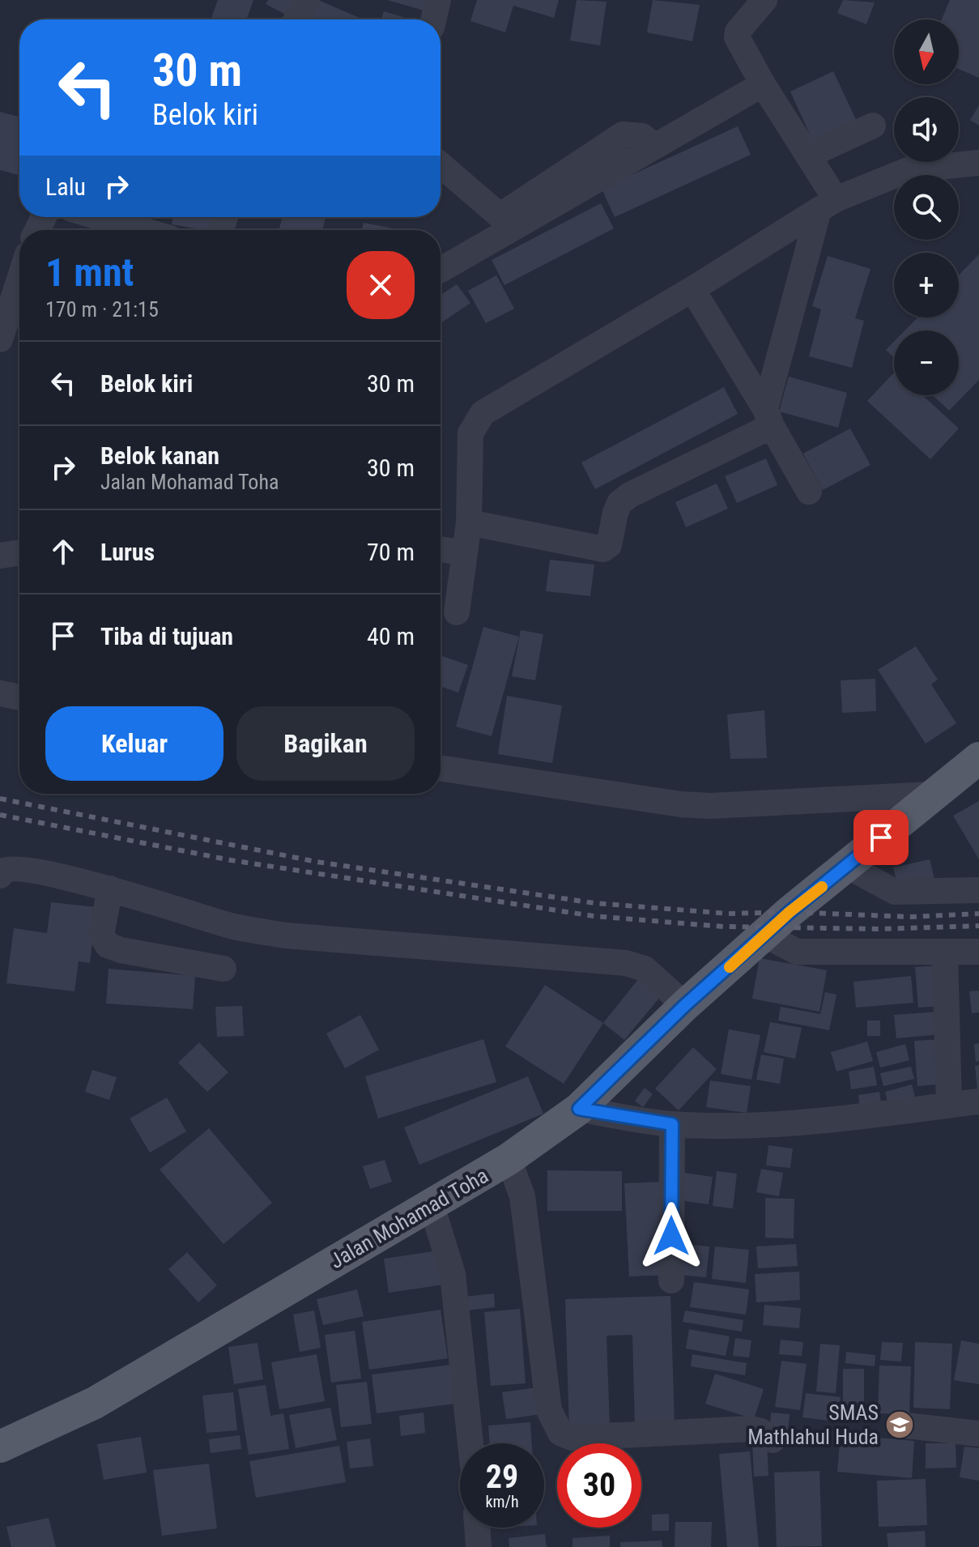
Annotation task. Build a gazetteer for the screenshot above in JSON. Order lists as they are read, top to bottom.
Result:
{
  "streets": {
    "main road": ["Jalan Mohamad Toha"]
  },
  "places": {
    "school or university": ["SMAS Mathlahul Huda"]
  },
  "north": "bottom",
  "page": {
    "map_buttons": ["+", "−"],
    "turn": ["30 m", "Belok kiri"],
    "then": "Lalu",
    "heading": ["1 mnt", "170 m · 21:15"],
    "list": [
      {
        "name": "Belok kiri",
        "value": "30 m"
      },
      {
        "name": "Belok kanan",
        "note": "Jalan Mohamad Toha",
        "value": "30 m"
      },
      {
        "name": "Lurus",
        "value": "70 m"
      },
      {
        "name": "Tiba di tujuan",
        "value": "40 m"
      }
    ],
    "buttons": ["Keluar", "Bagikan"],
    "speed": "29 km/h",
    "limit": "30"
  }
}
